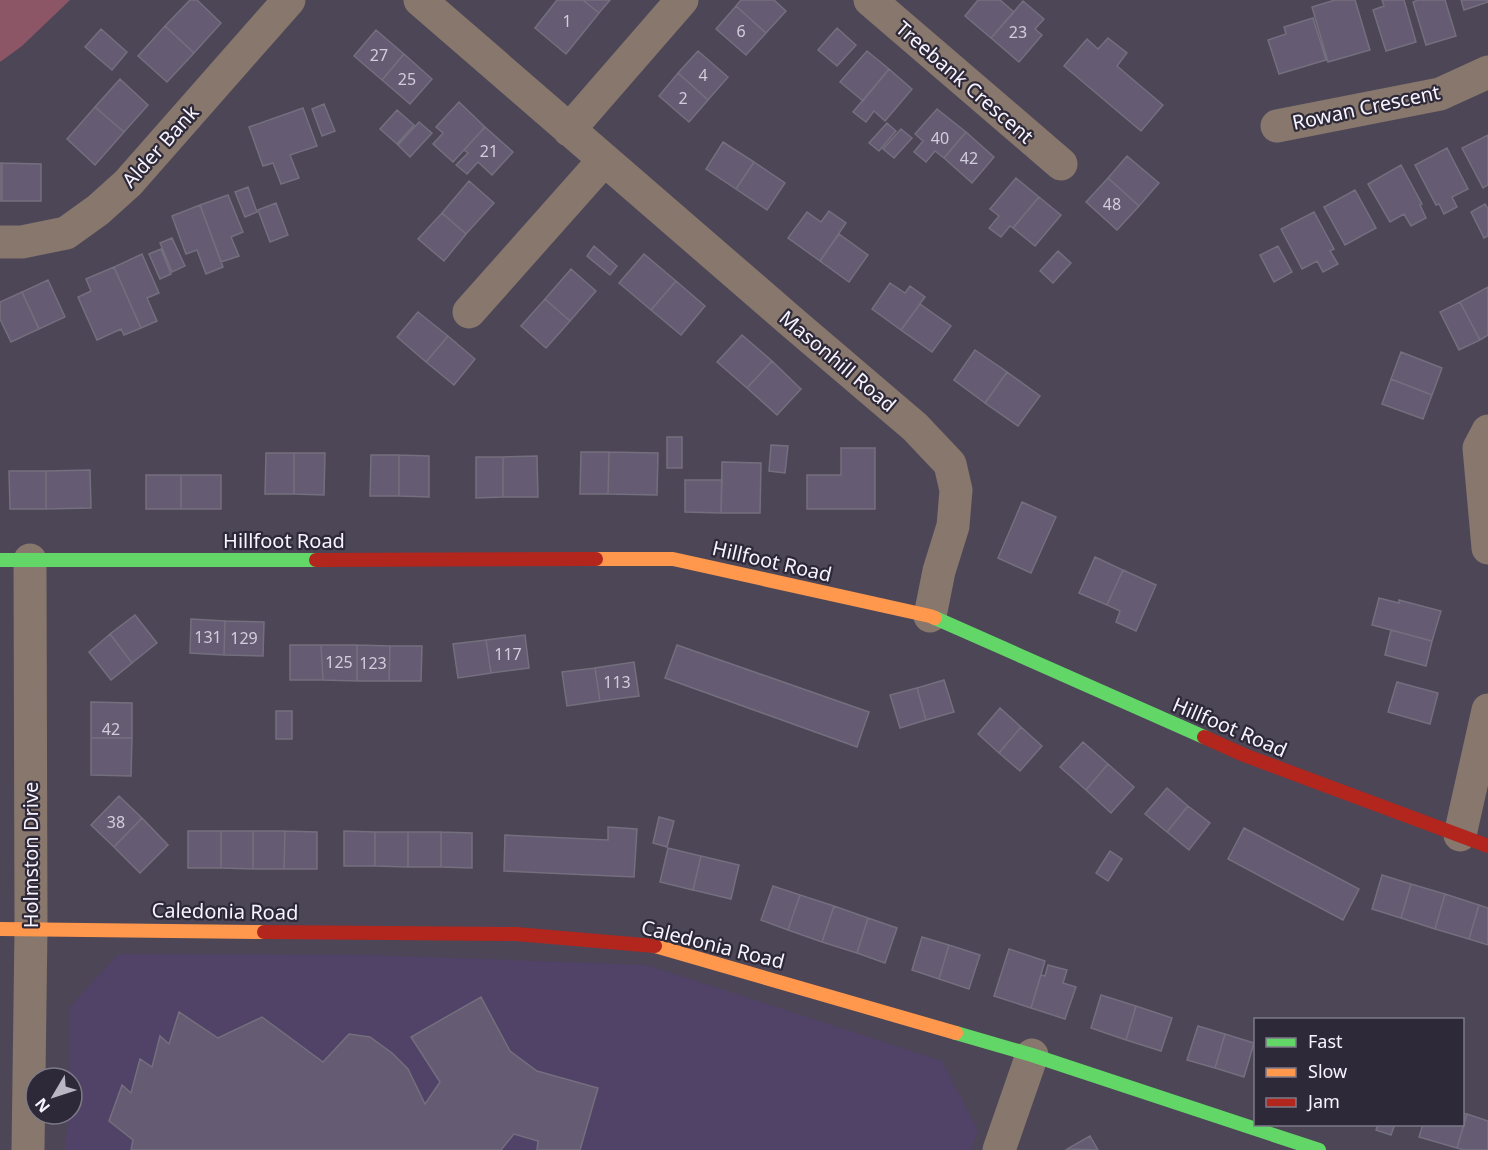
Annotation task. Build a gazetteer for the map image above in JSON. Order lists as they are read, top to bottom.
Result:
{
  "streets": {
    "street": [
      "Treebank Crescent",
      "Rowan Crescent",
      "Alder Bank",
      "Masonhill Road",
      "Hillfoot Road",
      "Holmston Drive",
      "Caledonia Road"
    ]
  },
  "crossings": [
    ["Masonhill Road", "Hillfoot Road"],
    ["Hillfoot Road", "Holmston Drive"],
    ["Holmston Drive", "Caledonia Road"]
  ],
  "house_numbers": [
    "1",
    "6",
    "23",
    "27",
    "4",
    "25",
    "2",
    "40",
    "21",
    "42",
    "48",
    "131",
    "129",
    "117",
    "125",
    "123",
    "113",
    "42",
    "38"
  ],
  "legend": ["Fast", "Slow", "Jam"],
  "north": "bottom left"
}
